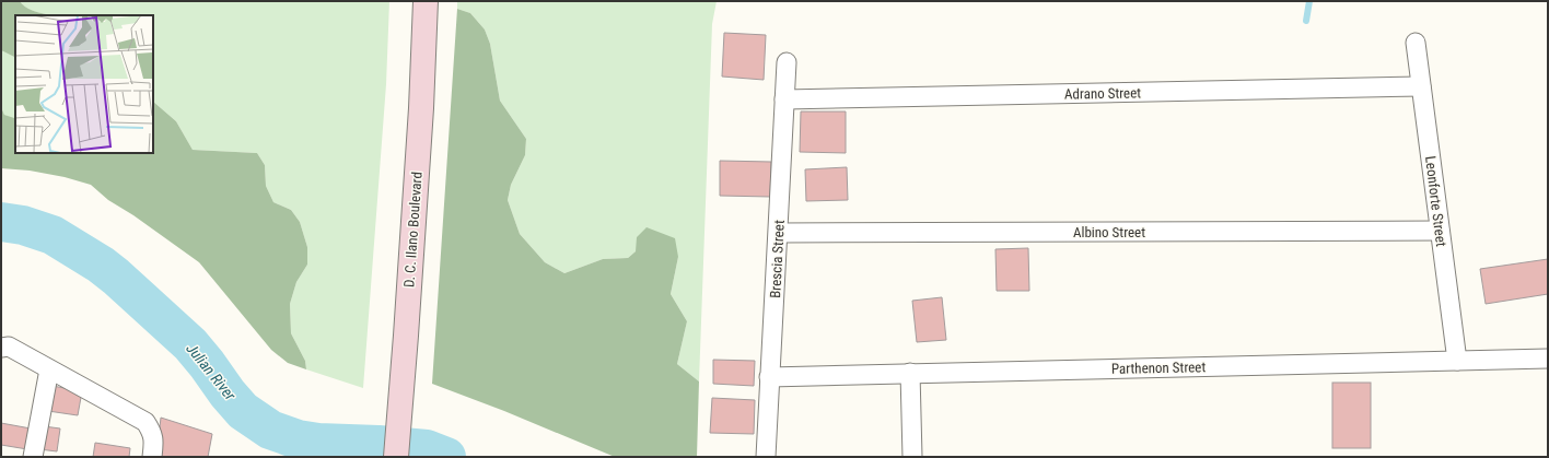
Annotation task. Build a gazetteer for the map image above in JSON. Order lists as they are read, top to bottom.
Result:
{
  "streets": {
    "street": [
      "Adrano Street",
      "Leonforte Street",
      "D. C. Ilano Boulevard",
      "Albino Street",
      "Brescia Street",
      "Parthenon Street"
    ]
  },
  "crossings": [
    ["Adrano Street", "Leonforte Street"],
    ["Adrano Street", "Brescia Street"],
    ["Leonforte Street", "Albino Street"],
    ["Leonforte Street", "Parthenon Street"],
    ["Albino Street", "Brescia Street"],
    ["Brescia Street", "Parthenon Street"]
  ],
  "water": ["Julian River"]
}
